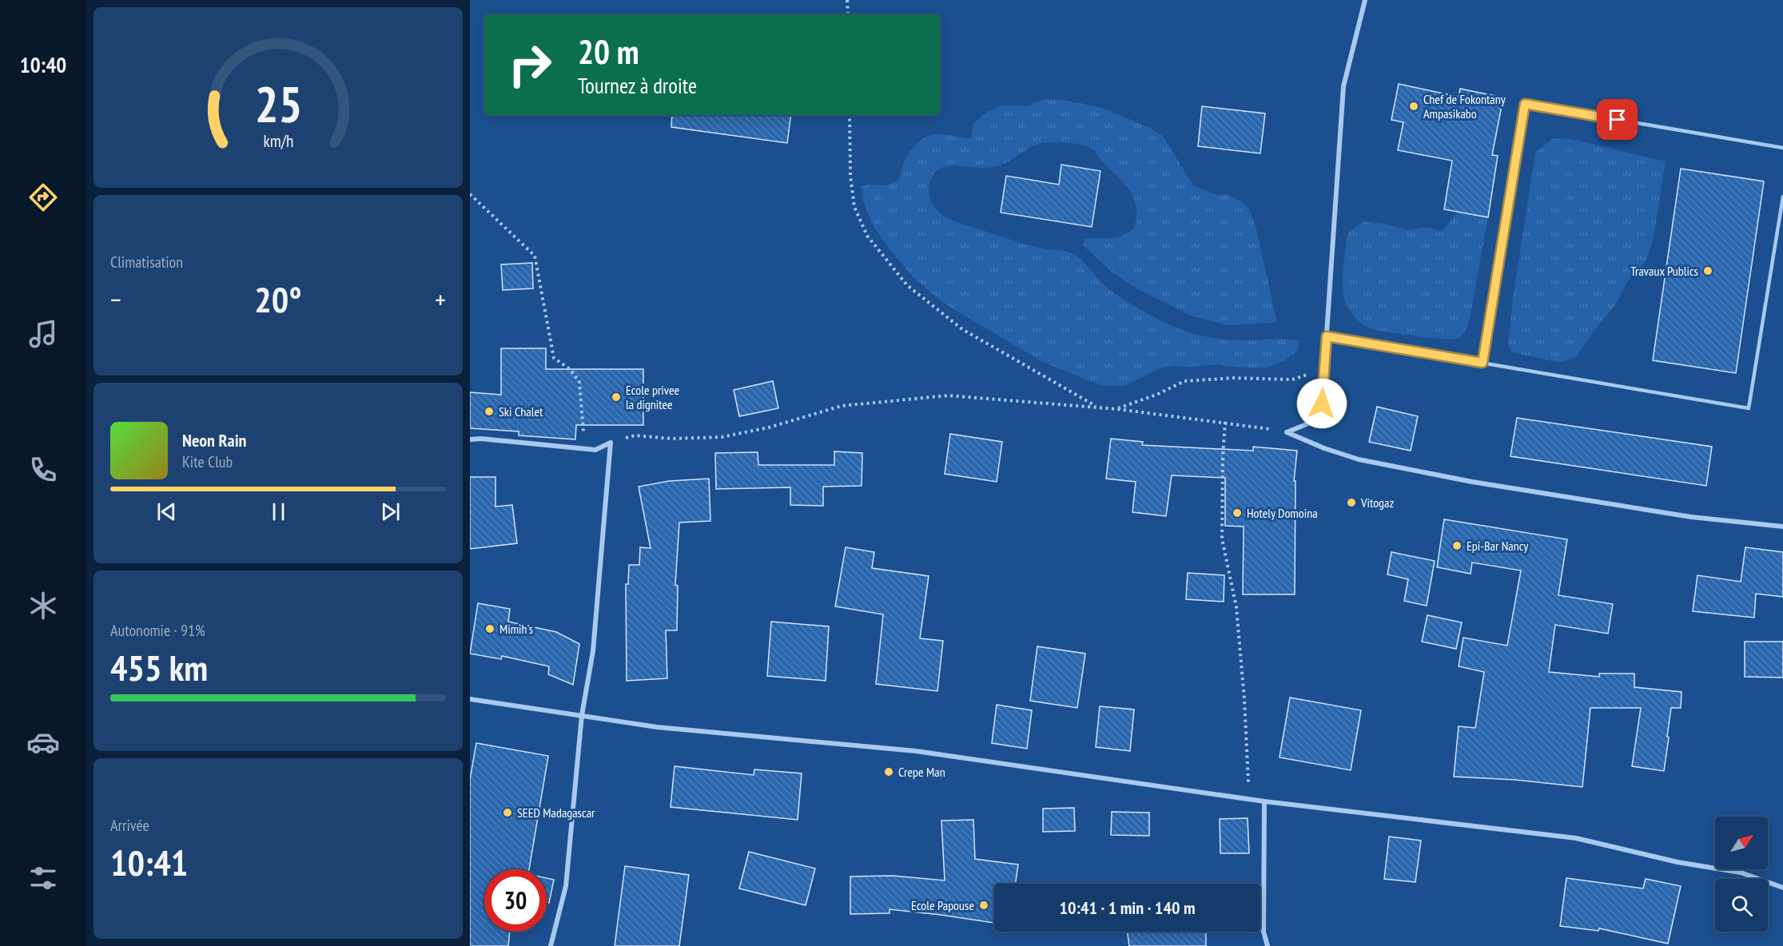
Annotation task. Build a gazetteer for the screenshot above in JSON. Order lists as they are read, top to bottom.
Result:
{
  "places": [
    "Chef de Fokontany Ampasikabo",
    "Travaux Publics",
    "Ecole privee la dignitee",
    "Ski Chalet",
    "Vitogaz",
    "Hotely Domoina",
    "Epi-Bar Nancy",
    "Mimih's",
    "Crepe Man",
    "SEED Madagascar",
    "Ecole Papouse"
  ],
  "north": "top right",
  "page": {
    "tabs": "10:40",
    "turn": ["20 m", "Tournez à droite"],
    "tile": [
      "Climatisation",
      ["Autonomie · 91%", "455 km"],
      ["Arrivée", "10:41"]
    ],
    "heat": ["−", "20°", "+"],
    "song": ["Neon Rain", "Kite Club"],
    "limit": "30",
    "trip": "10:41 · 1 min · 140 m",
    "gauge": ["25", "km/h"]
  }
}
